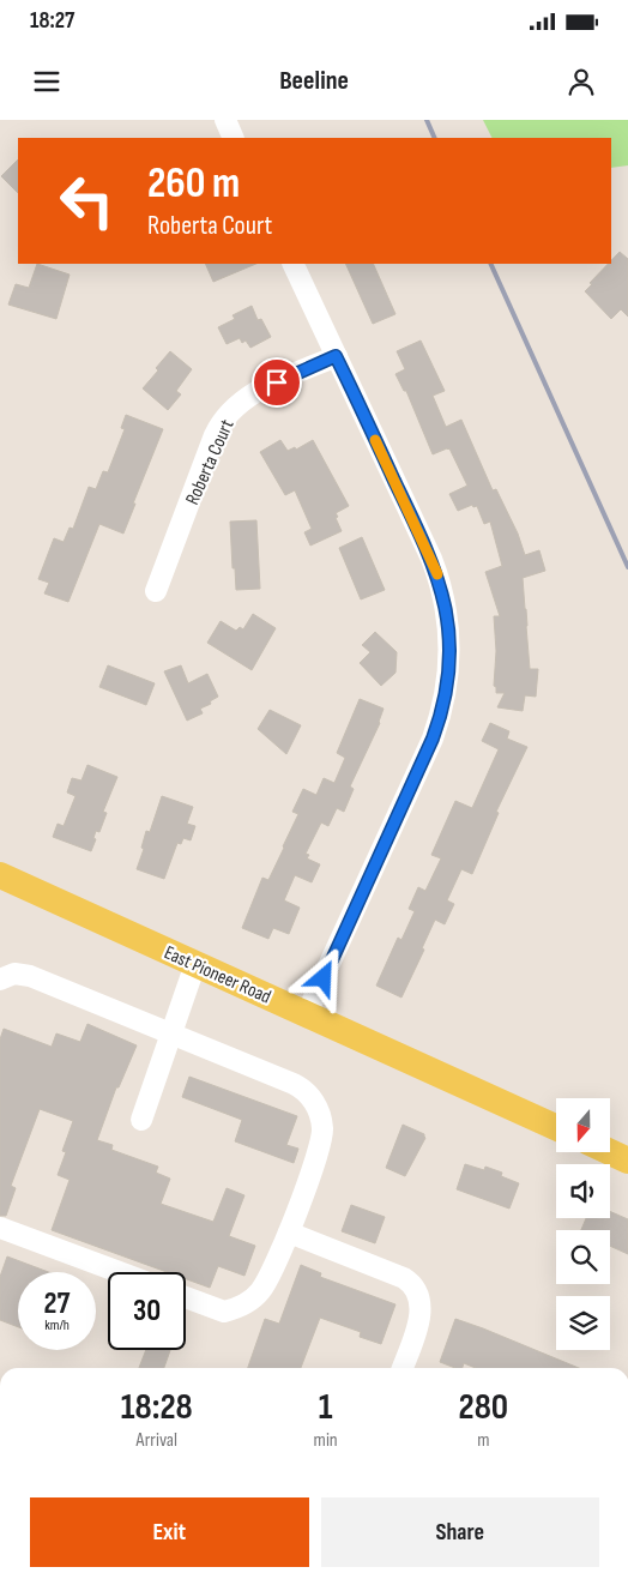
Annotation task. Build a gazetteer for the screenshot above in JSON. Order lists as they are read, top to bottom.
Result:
{
  "streets": {
    "main road": ["East Pioneer Road"],
    "street": ["Roberta Court"]
  },
  "north": "bottom",
  "page": {
    "status": "18:27",
    "header": "Beeline",
    "turn": ["260 m", "Roberta Court"],
    "speed": "27 km/h",
    "limit": "30",
    "eta": [
      "18:28",
      "Arrival",
      "1",
      "min",
      "280",
      "m"
    ],
    "buttons": ["Exit", "Share"]
  }
}
